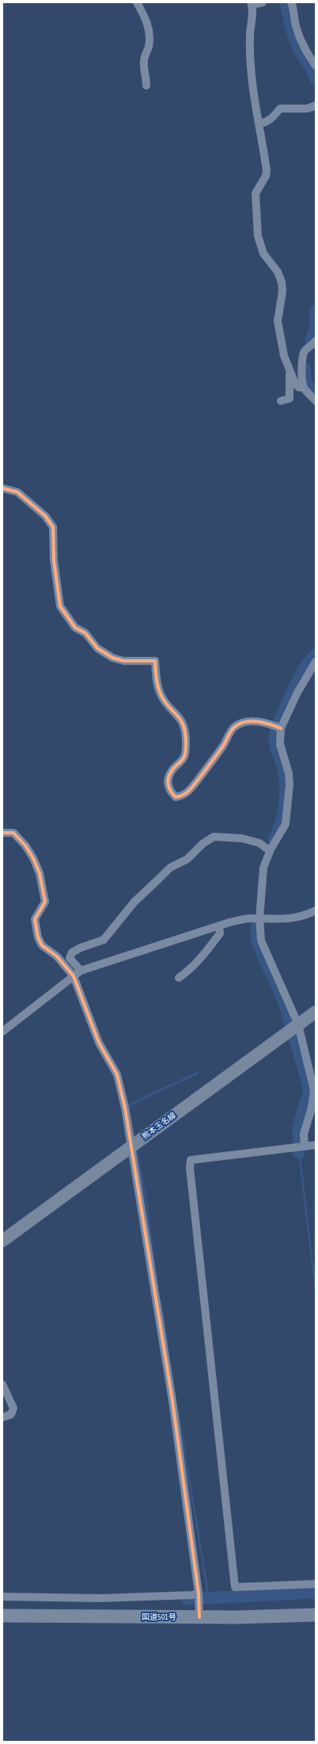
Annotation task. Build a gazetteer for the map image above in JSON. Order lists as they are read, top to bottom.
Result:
{
  "streets": {
    "highway": ["国道501号"],
    "main road": ["熊本玉名線"]
  }
}
